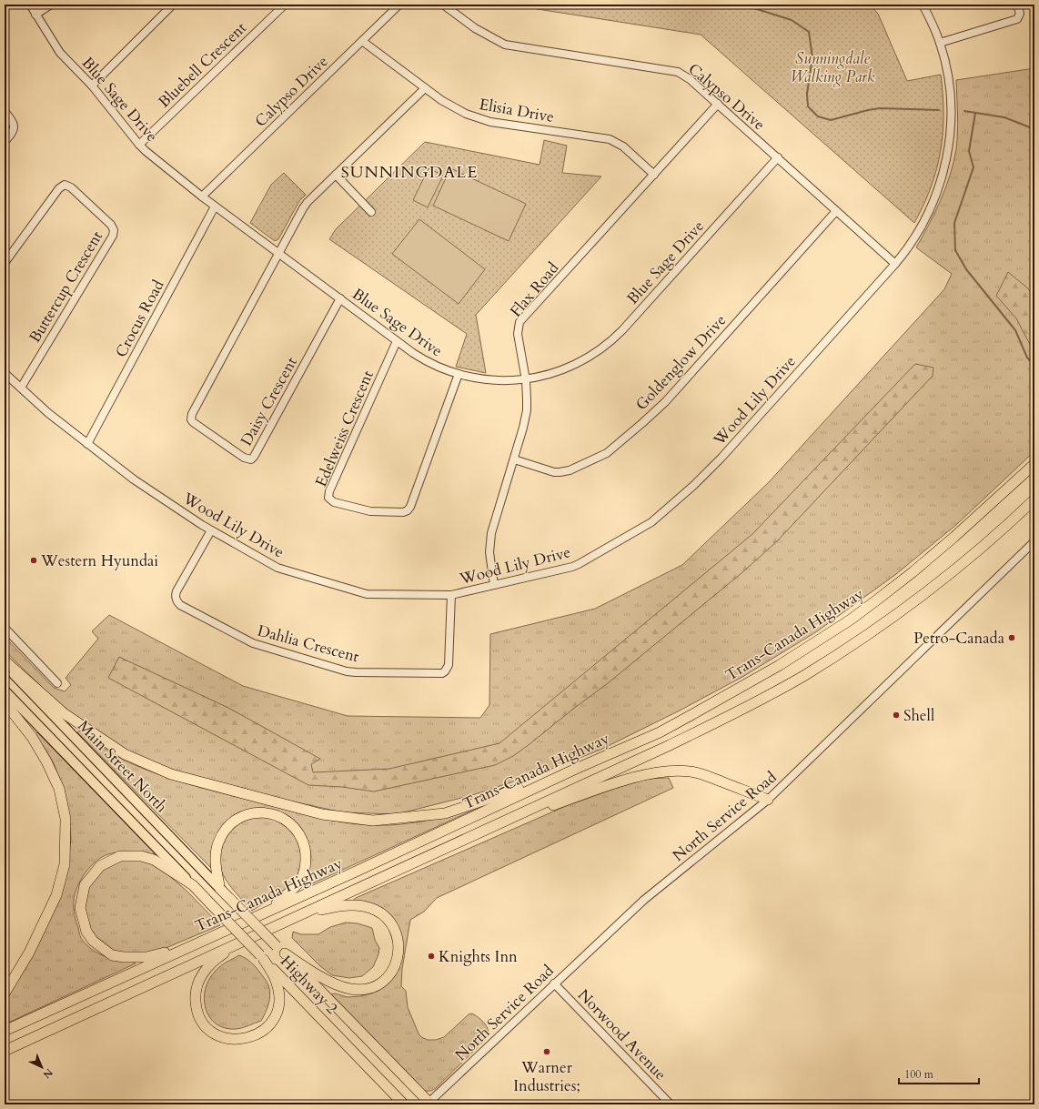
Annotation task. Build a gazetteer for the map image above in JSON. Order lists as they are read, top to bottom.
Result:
{
  "streets": {
    "highway": ["Trans-Canada Highway", "Highway 2"],
    "main road": ["Main Street North"],
    "street": [
      "Bluebell Crescent",
      "Calypso Drive",
      "Blue Sage Drive",
      "Elisia Drive",
      "Buttercup Crescent",
      "Flax Road",
      "Crocus Road",
      "Goldenglow Drive",
      "Wood Lily Drive",
      "Daisy Crescent",
      "Edelweiss Crescent",
      "Dahlia Crescent",
      "North Service Road",
      "Norwood Avenue"
    ]
  },
  "crossings": [
    ["Bluebell Crescent", "Blue Sage Drive"],
    ["Calypso Drive", "Blue Sage Drive"],
    ["Calypso Drive", "Elisia Drive"],
    ["Calypso Drive", "Flax Road"],
    ["Calypso Drive", "Goldenglow Drive"],
    ["Calypso Drive", "Wood Lily Drive"],
    ["Blue Sage Drive", "Flax Road"],
    ["Blue Sage Drive", "Crocus Road"],
    ["Blue Sage Drive", "Daisy Crescent"],
    ["Blue Sage Drive", "Edelweiss Crescent"],
    ["Elisia Drive", "Flax Road"],
    ["Buttercup Crescent", "Wood Lily Drive"],
    ["Flax Road", "Goldenglow Drive"],
    ["Flax Road", "Wood Lily Drive"],
    ["Crocus Road", "Wood Lily Drive"],
    ["Wood Lily Drive", "Dahlia Crescent"],
    ["Trans-Canada Highway", "Highway 2"],
    ["Main Street North", "Highway 2"],
    ["North Service Road", "Highway 2"],
    ["North Service Road", "Norwood Avenue"]
  ],
  "districts": ["SUNNINGDALE"],
  "parks": ["Sunningdale Walking Park"],
  "places": [
    "Western Hyundai",
    "Petro-Canada",
    "Shell",
    "Knights Inn",
    "Warner Industries;"
  ],
  "scale_bar": "100 m",
  "north": "bottom right"
}
